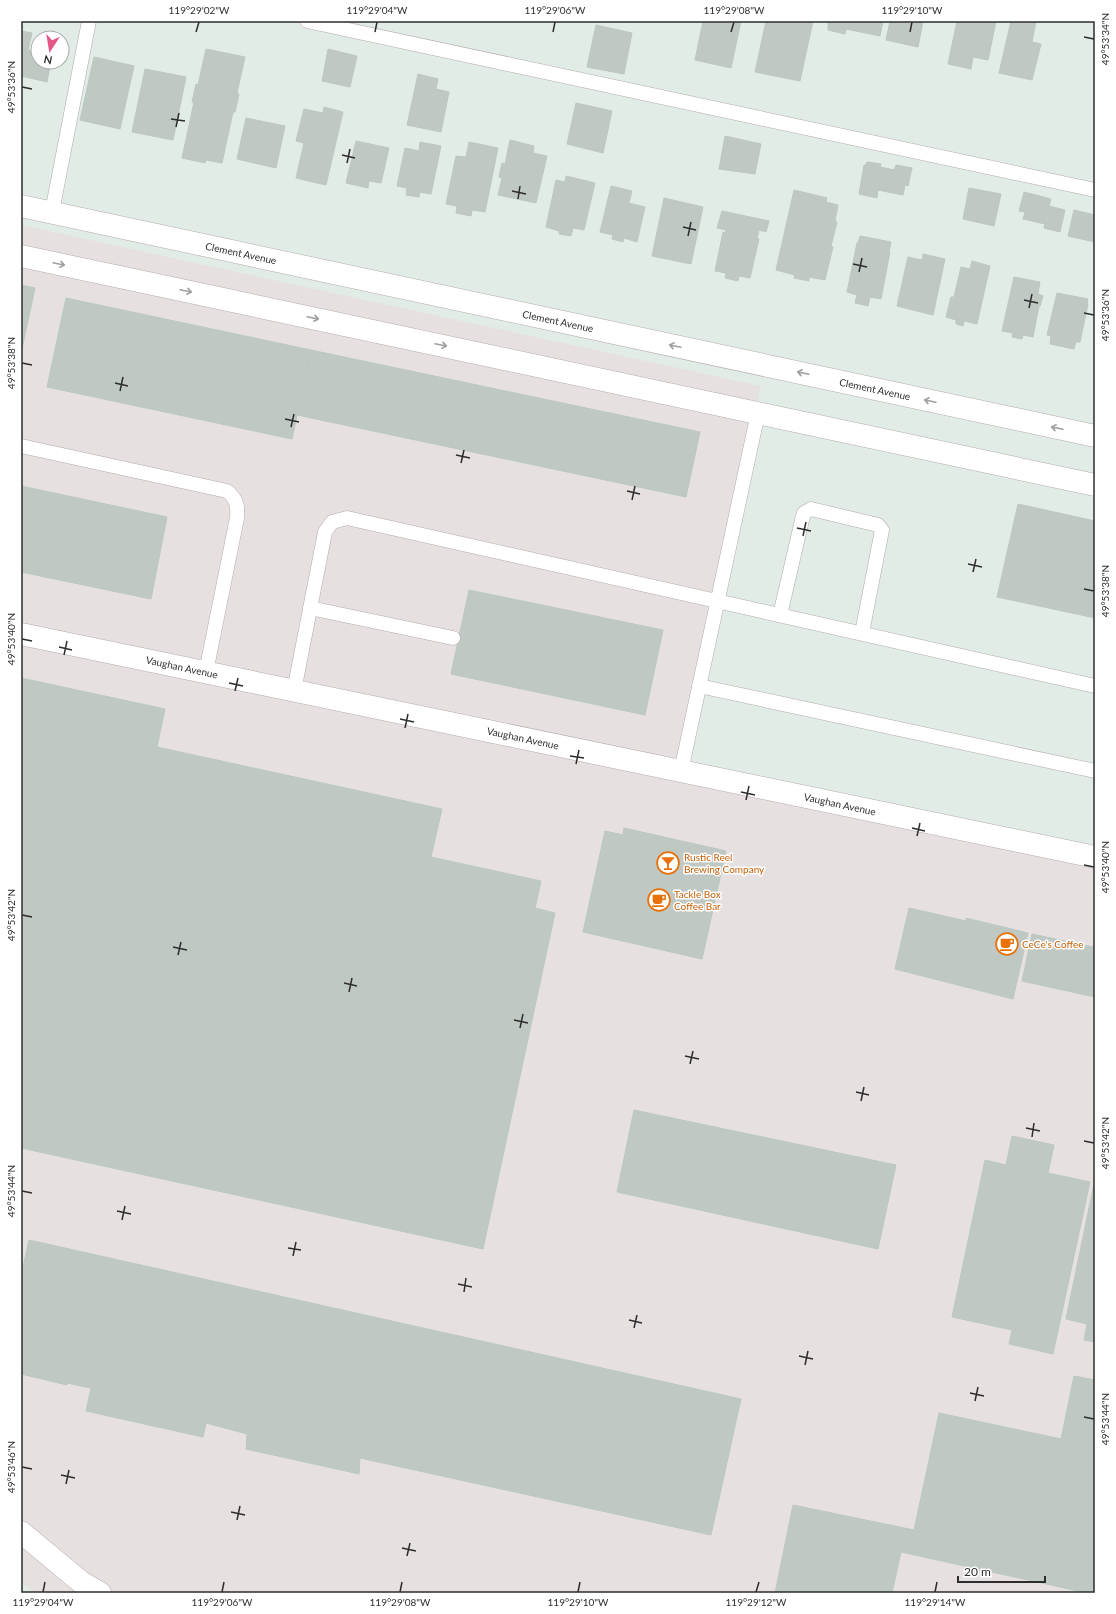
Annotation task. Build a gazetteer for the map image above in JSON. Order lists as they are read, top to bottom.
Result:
{
  "streets": {
    "main road": ["Clement Avenue", "Vaughan Avenue"]
  },
  "places": {
    "bar": ["Rustic Reel Brewing Company"],
    "cafe": ["Tackle Box Coffee Bar", "CeCe's Coffee"]
  },
  "scale_bar": "20 m",
  "north": "bottom",
  "coordinates": [
    "119°29'02\"W",
    "119°29'04\"W",
    "119°29'06\"W",
    "119°29'08\"W",
    "119°29'10\"W",
    "49°53'34\"N",
    "49°53'36\"N",
    "49°53'38\"N",
    "49°53'40\"N",
    "49°53'42\"N",
    "49°53'44\"N",
    "49°53'46\"N",
    "119°29'12\"W",
    "119°29'14\"W"
  ]
}
